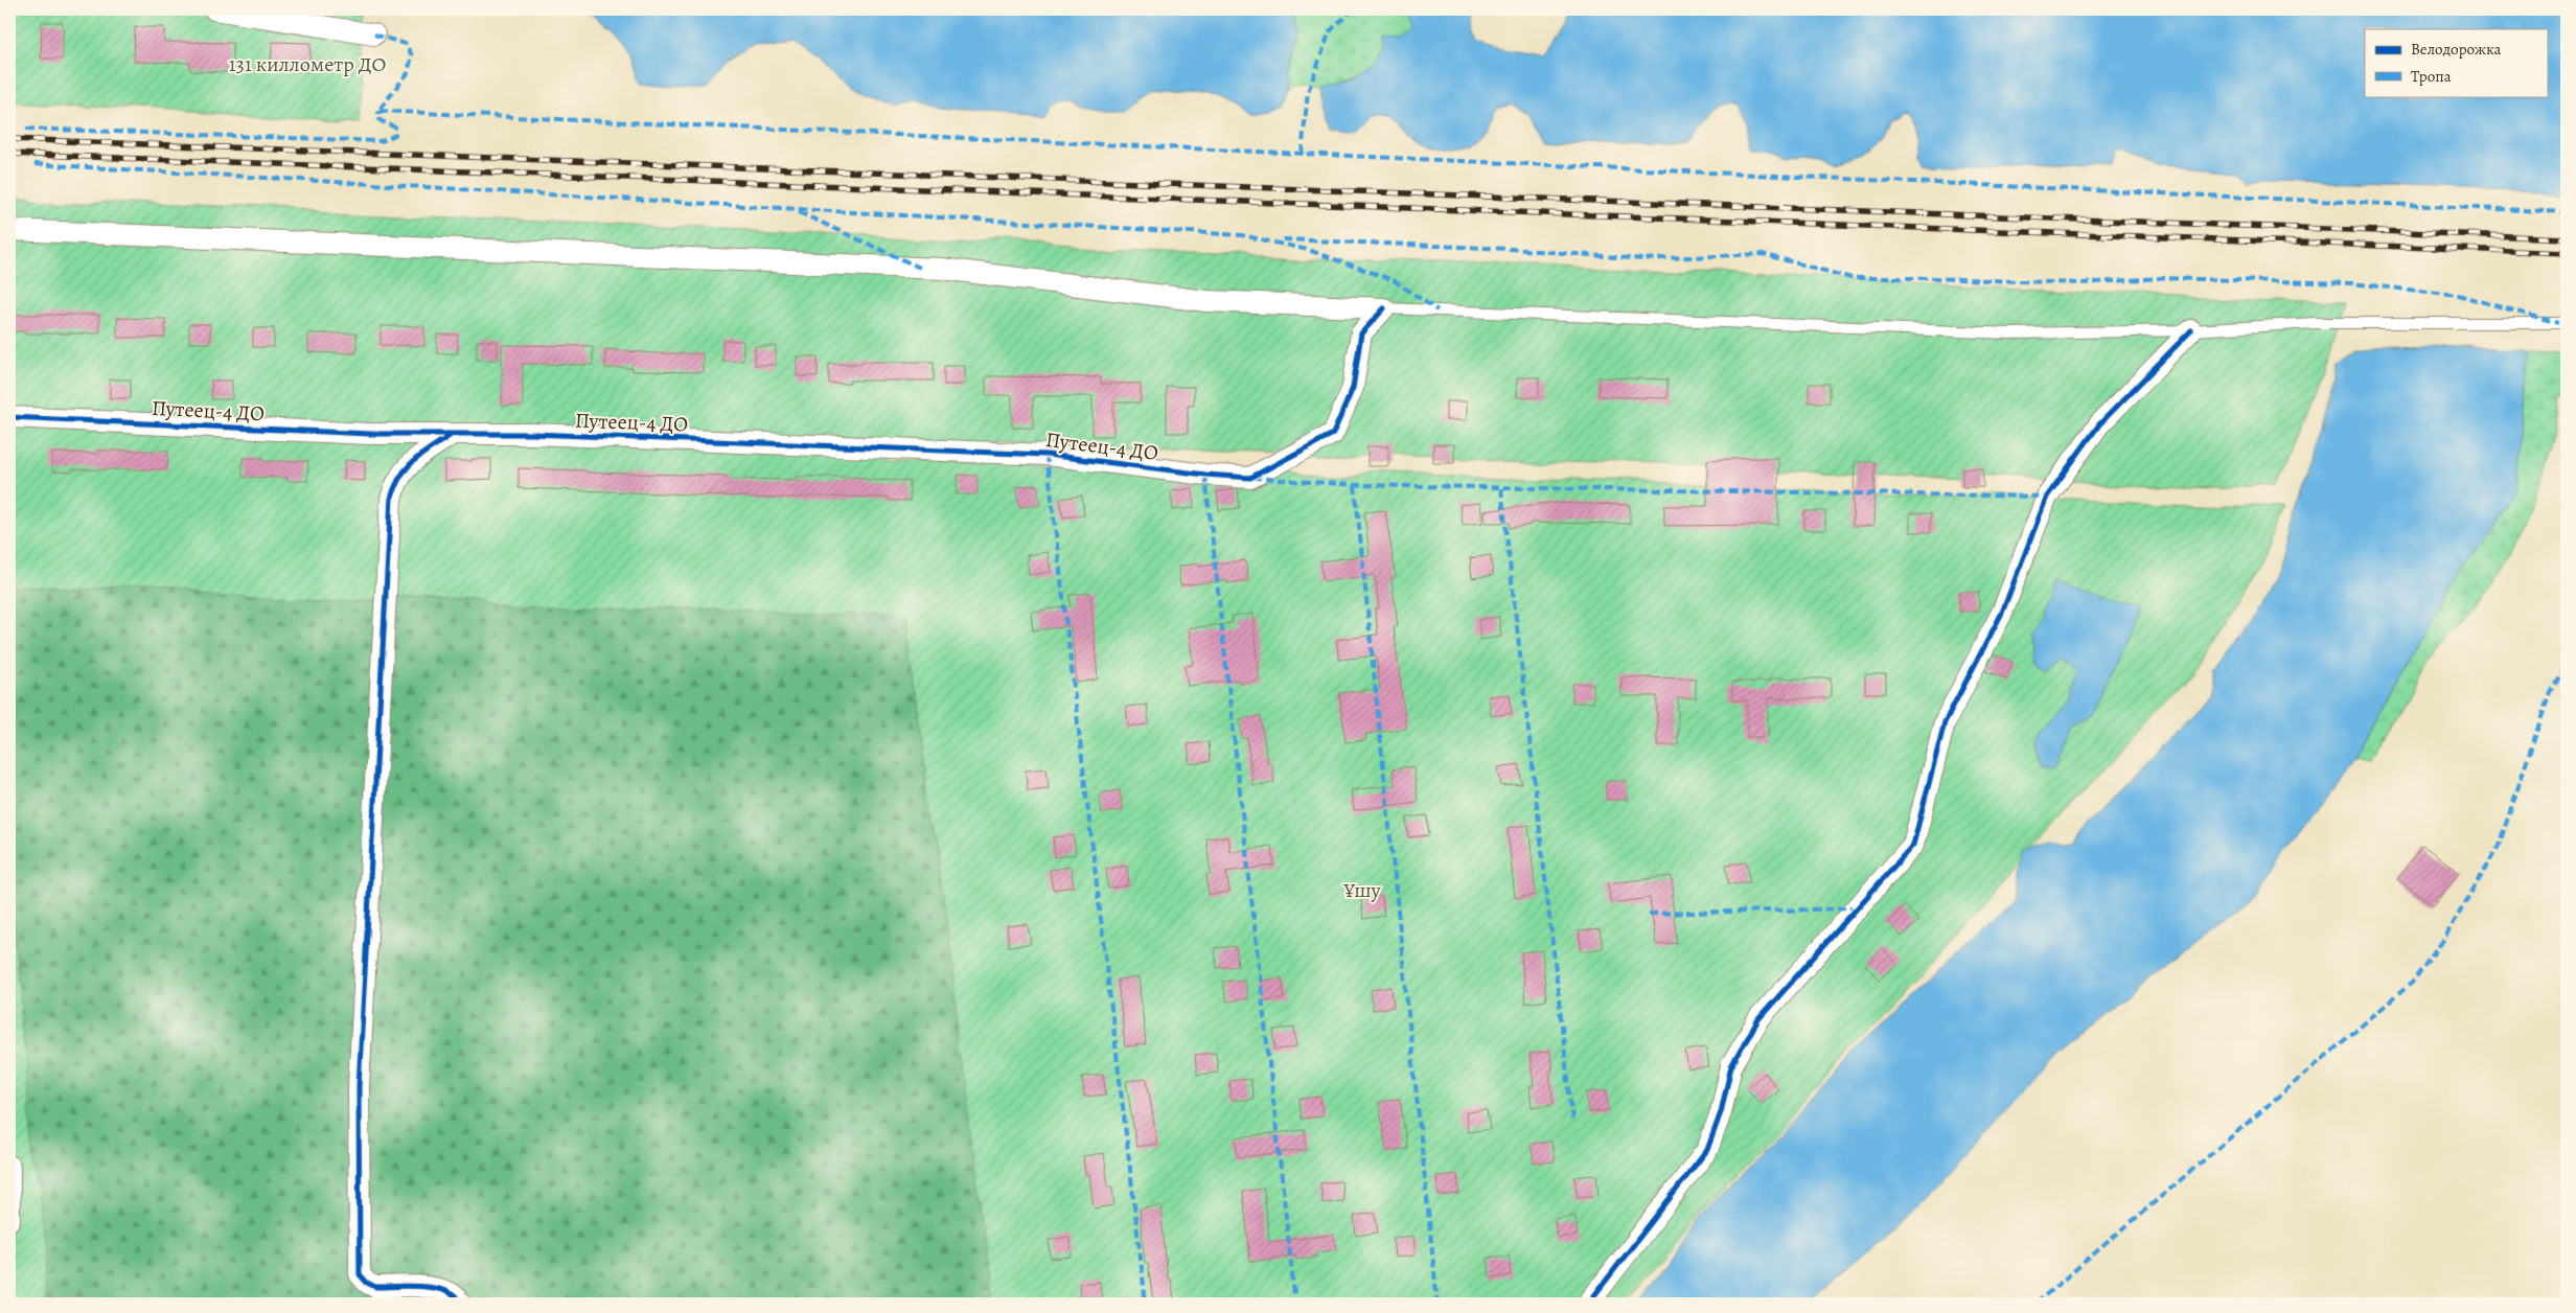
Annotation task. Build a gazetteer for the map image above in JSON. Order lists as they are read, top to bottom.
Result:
{
  "streets": {
    "street": ["Путеец-4 ДО"]
  },
  "parks": ["131 киллометр ДО", "Ұшу"],
  "legend": ["Велодорожка", "Тропа"]
}
